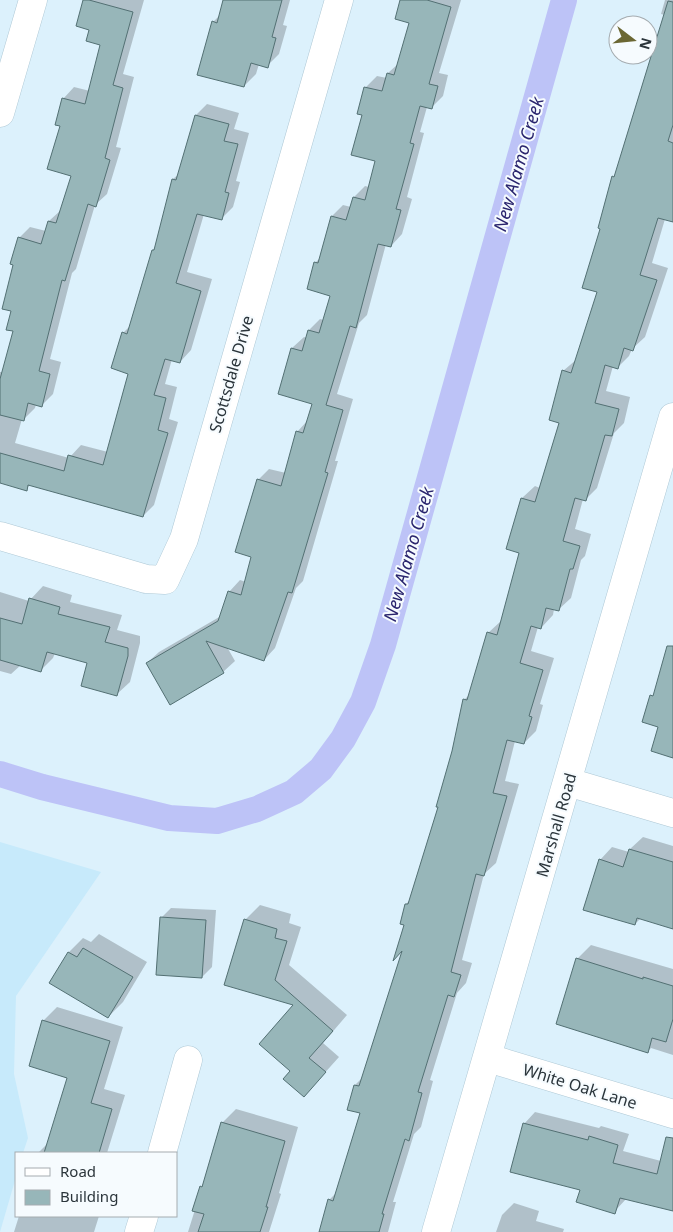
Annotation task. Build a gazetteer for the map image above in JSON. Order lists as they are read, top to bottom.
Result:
{
  "streets": {
    "street": ["Scottsdale Drive", "Marshall Road", "White Oak Lane"]
  },
  "crossings": [
    ["Marshall Road", "White Oak Lane"]
  ],
  "water": ["New Alamo Creek"],
  "legend": ["Road", "Building"],
  "north": "right"
}
